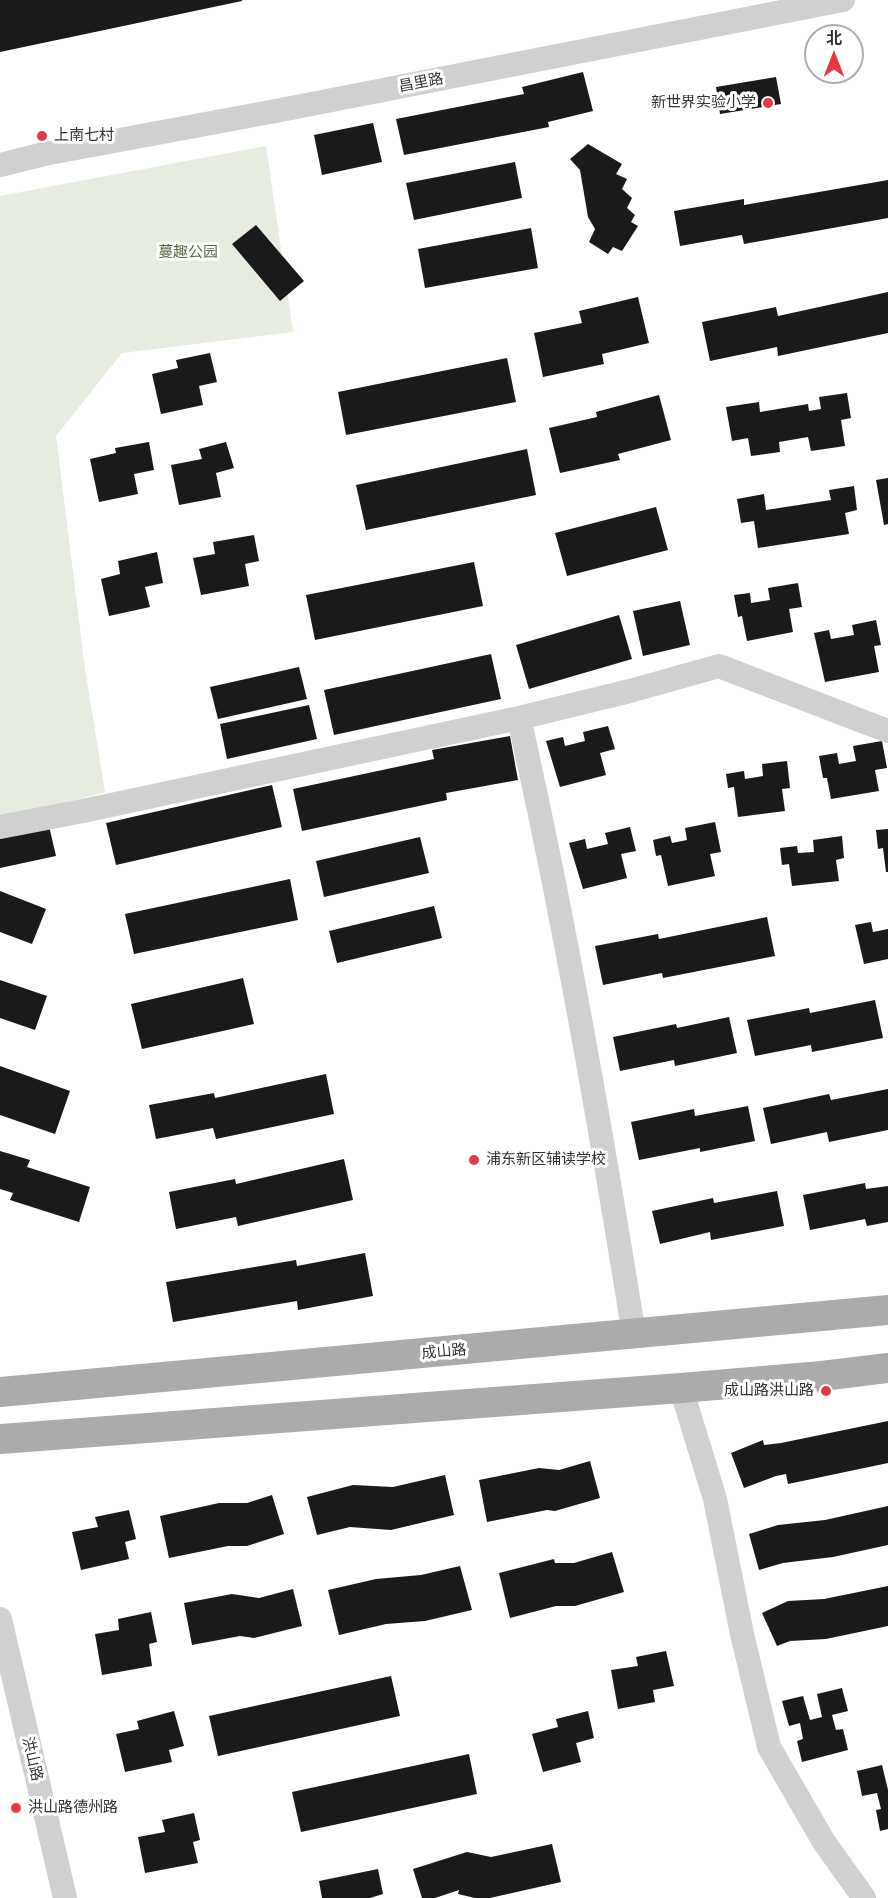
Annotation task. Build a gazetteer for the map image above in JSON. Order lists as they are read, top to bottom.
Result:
{
  "streets": {
    "main road": ["成山路"],
    "street": ["昌里路", "洪山路"]
  },
  "parks": ["蔓趣公园"],
  "places": [
    "新世界实验小学",
    "上南七村",
    "浦东新区辅读学校",
    "成山路洪山路",
    "洪山路德州路"
  ],
  "north": "top"
}
